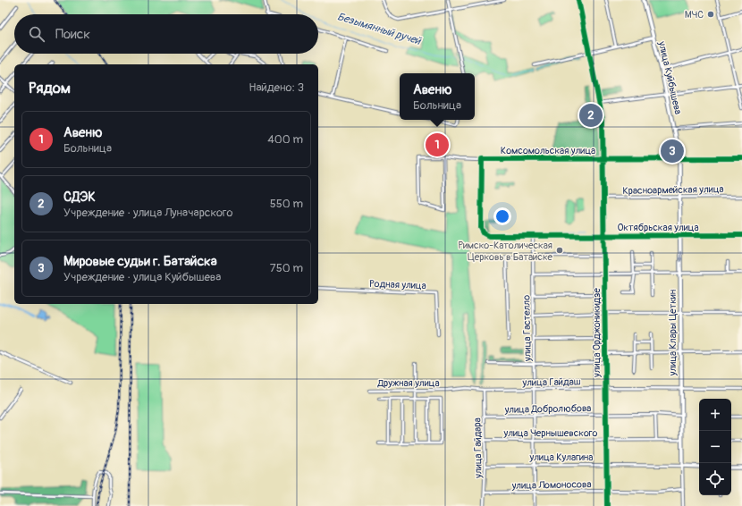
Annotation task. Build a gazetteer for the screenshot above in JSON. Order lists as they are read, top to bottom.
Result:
{
  "streets": {
    "main road": ["улица Куйбышева", "улица Клары Цеткин", "улица Кулагина"],
    "street": [
      "Комсомольская улица",
      "Красноармейская улица",
      "Октябрьская улица",
      "Родная улица",
      "улица Гастелло",
      "улица Орджоникидзе",
      "улица Гайдаш",
      "Дружная улица",
      "улица Добролюбова",
      "улица Чернышевского",
      "улица Гайдара",
      "улица Ломоносова"
    ]
  },
  "crossings": [
    ["улица Куйбышева", "Комсомольская улица"],
    ["улица Куйбышева", "улица Клары Цеткин"],
    ["Комсомольская улица", "Октябрьская улица"],
    ["Комсомольская улица", "улица Орджоникидзе"],
    ["Комсомольская улица", "улица Клары Цеткин"],
    ["Красноармейская улица", "улица Орджоникидзе"],
    ["Красноармейская улица", "улица Клары Цеткин"],
    ["Октябрьская улица", "улица Гастелло"],
    ["Октябрьская улица", "улица Орджоникидзе"],
    ["Октябрьская улица", "улица Клары Цеткин"],
    ["улица Гастелло", "улица Гайдаш"],
    ["улица Гастелло", "улица Добролюбова"],
    ["улица Гастелло", "улица Чернышевского"],
    ["улица Гастелло", "улица Кулагина"],
    ["улица Гастелло", "улица Ломоносова"],
    ["улица Орджоникидзе", "улица Гайдаш"],
    ["улица Орджоникидзе", "улица Добролюбова"],
    ["улица Орджоникидзе", "улица Чернышевского"],
    ["улица Орджоникидзе", "улица Кулагина"],
    ["улица Орджоникидзе", "улица Ломоносова"],
    ["улица Клары Цеткин", "улица Гайдаш"],
    ["улица Клары Цеткин", "улица Добролюбова"],
    ["улица Клары Цеткин", "улица Чернышевского"],
    ["улица Клары Цеткин", "улица Кулагина"],
    ["улица Клары Цеткин", "улица Ломоносова"],
    ["улица Гайдаш", "Дружная улица"],
    ["улица Гайдаш", "улица Гайдара"],
    ["улица Добролюбова", "улица Гайдара"],
    ["улица Чернышевского", "улица Гайдара"],
    ["улица Гайдара", "улица Кулагина"],
    ["улица Гайдара", "улица Ломоносова"]
  ],
  "water": ["Безымянный ручей"],
  "places": ["МЧС", "Римско-Католическая Церковь в Батайске"],
  "page": {
    "search": "Поиск",
    "heading": ["Рядом", "Найдено: 3"],
    "popup": ["Авеню", "Больница"],
    "pins": ["2", "1", "3"],
    "list": [
      {
        "mark": "1",
        "name": "Авеню",
        "note": "Больница",
        "value": "400 m"
      },
      {
        "mark": "2",
        "name": "СДЭК",
        "note": "Учреждение · улица Луначарского",
        "value": "550 m"
      },
      {
        "mark": "3",
        "name": "Мировые судьи г. Батайска",
        "note": "Учреждение · улица Куйбышева",
        "value": "750 m"
      }
    ],
    "map_buttons": ["+", "−"]
  }
}
